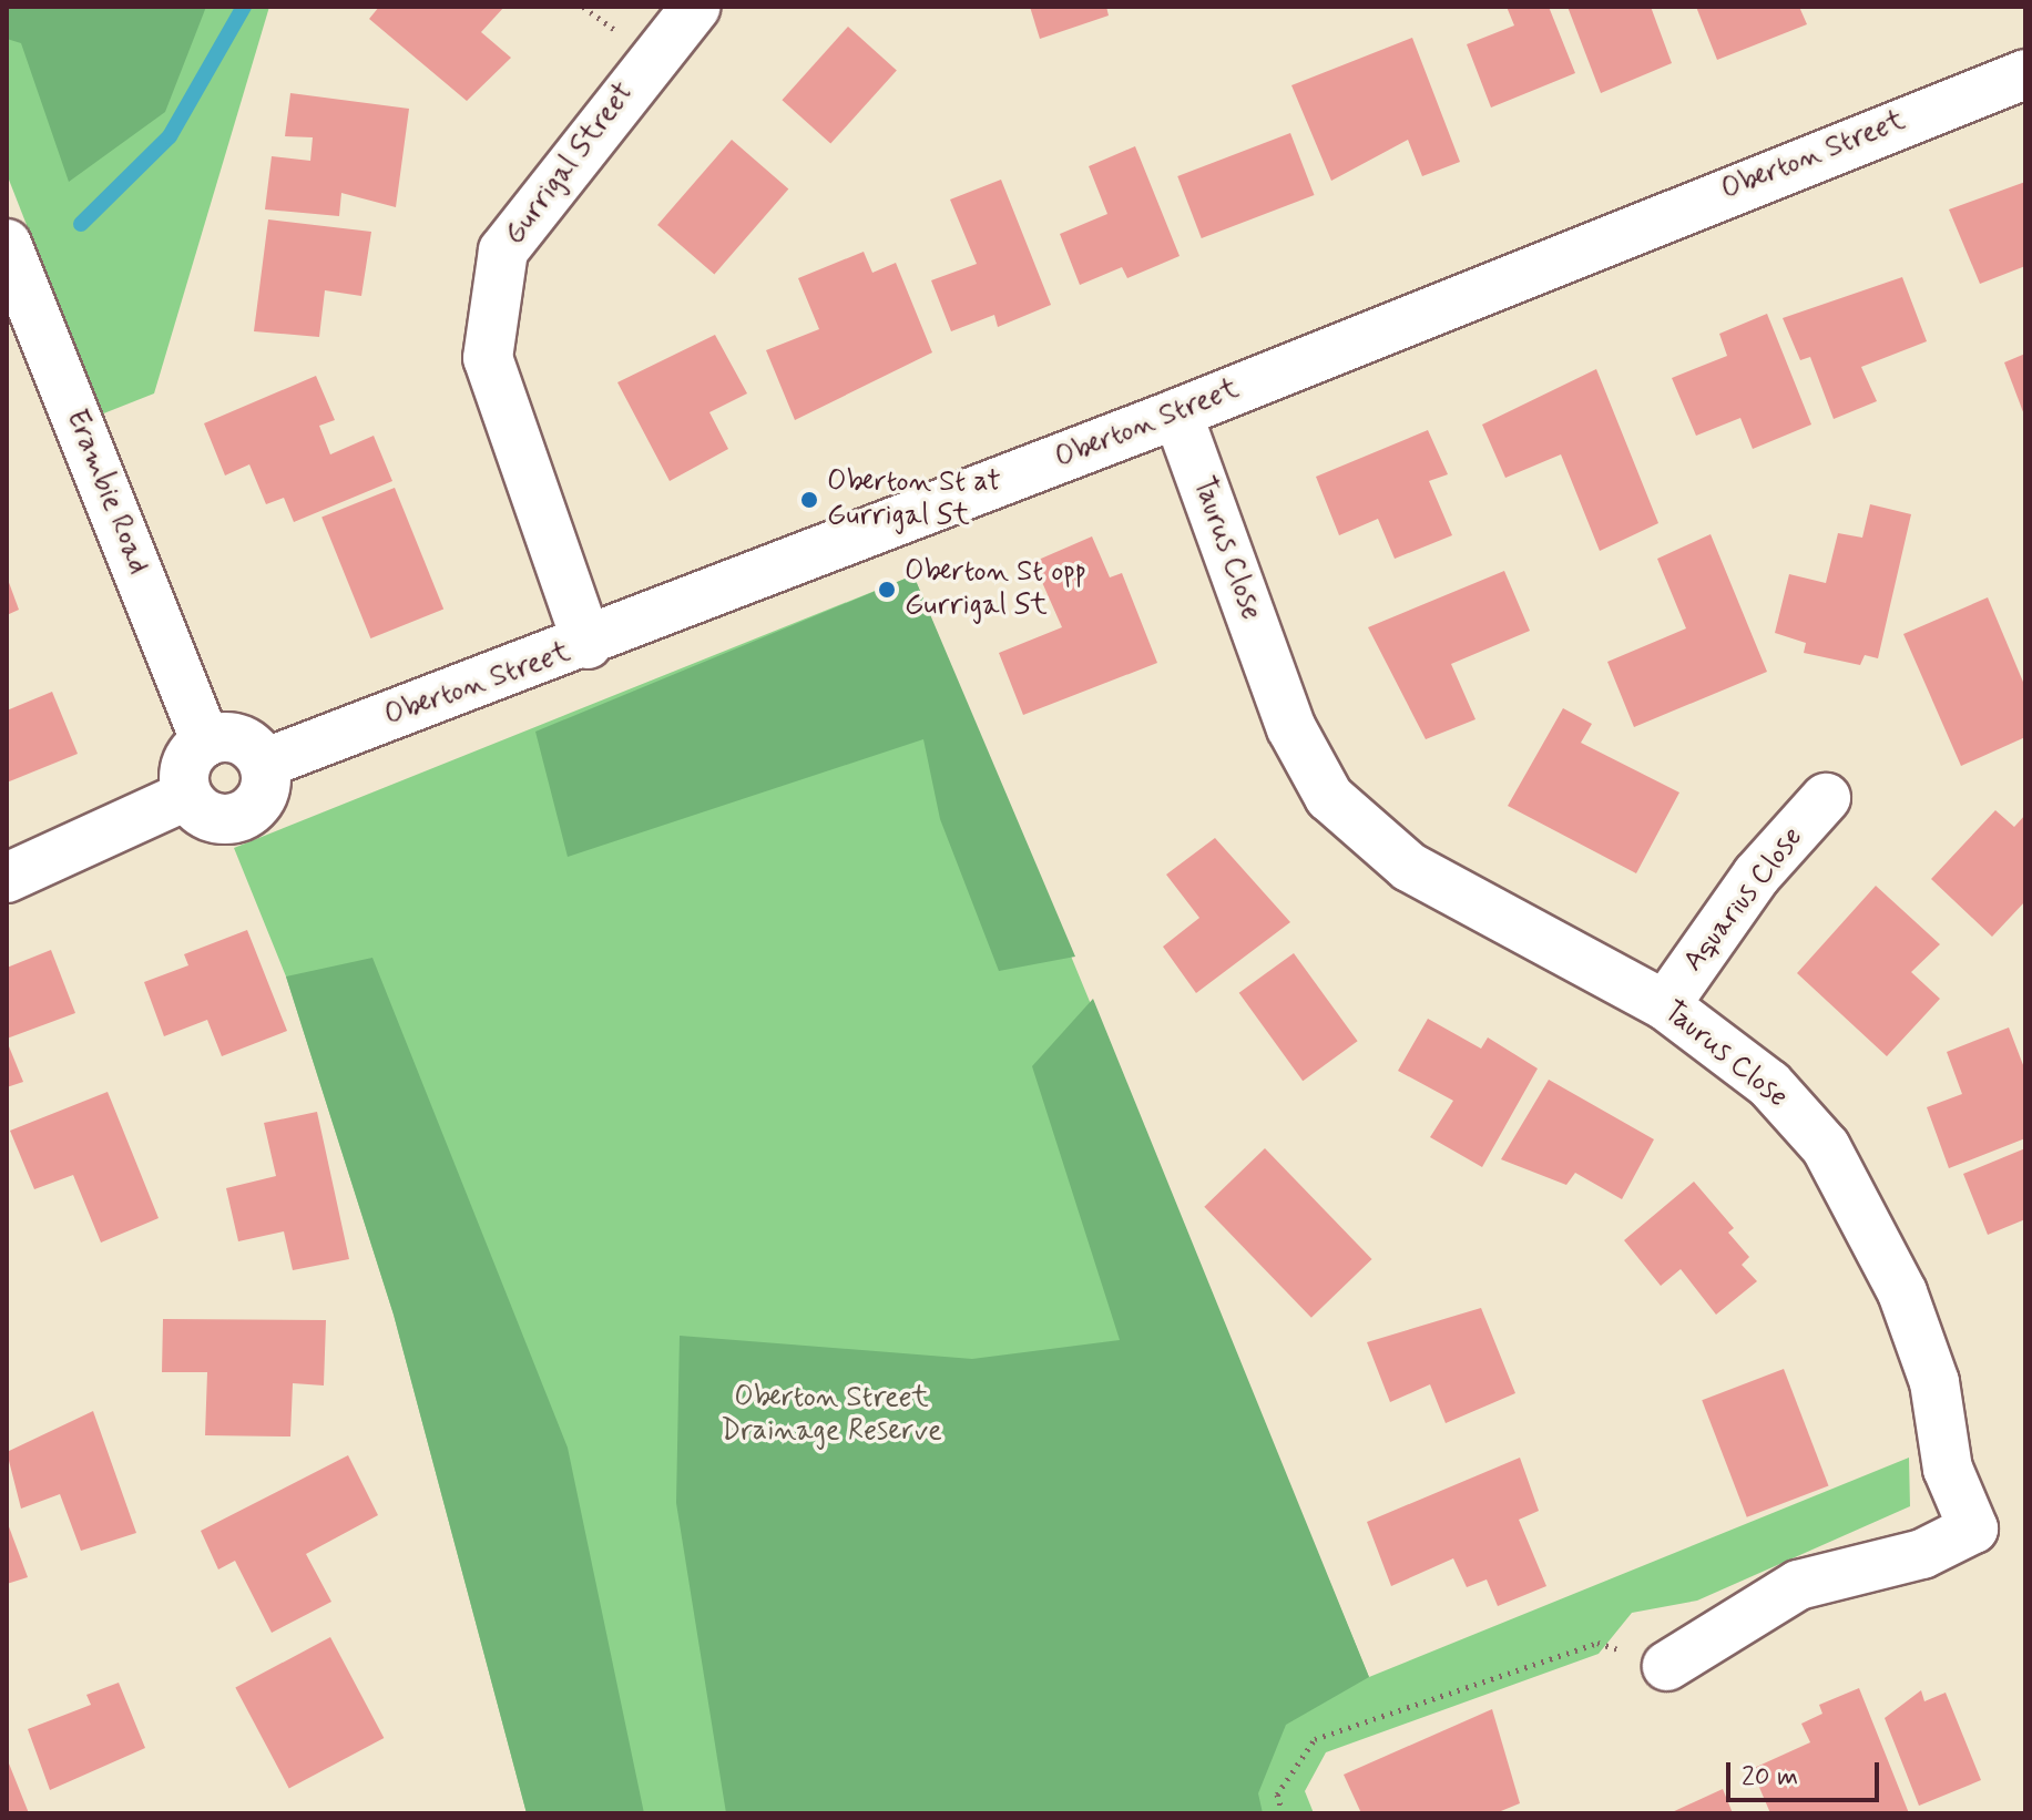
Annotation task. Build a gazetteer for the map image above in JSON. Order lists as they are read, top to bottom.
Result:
{
  "streets": {
    "street": [
      "Oberton Street",
      "Gurrigal Street",
      "Erambie Road",
      "Taurus Close",
      "Aquarius Close"
    ]
  },
  "crossings": [
    ["Oberton Street", "Gurrigal Street"],
    ["Oberton Street", "Erambie Road"],
    ["Oberton Street", "Taurus Close"],
    ["Taurus Close", "Aquarius Close"]
  ],
  "parks": ["Oberton Street Drainage Reserve"],
  "places": ["Oberton St at Gurrigal St", "Oberton St opp Gurrigal St"],
  "scale_bar": "20 m"
}
